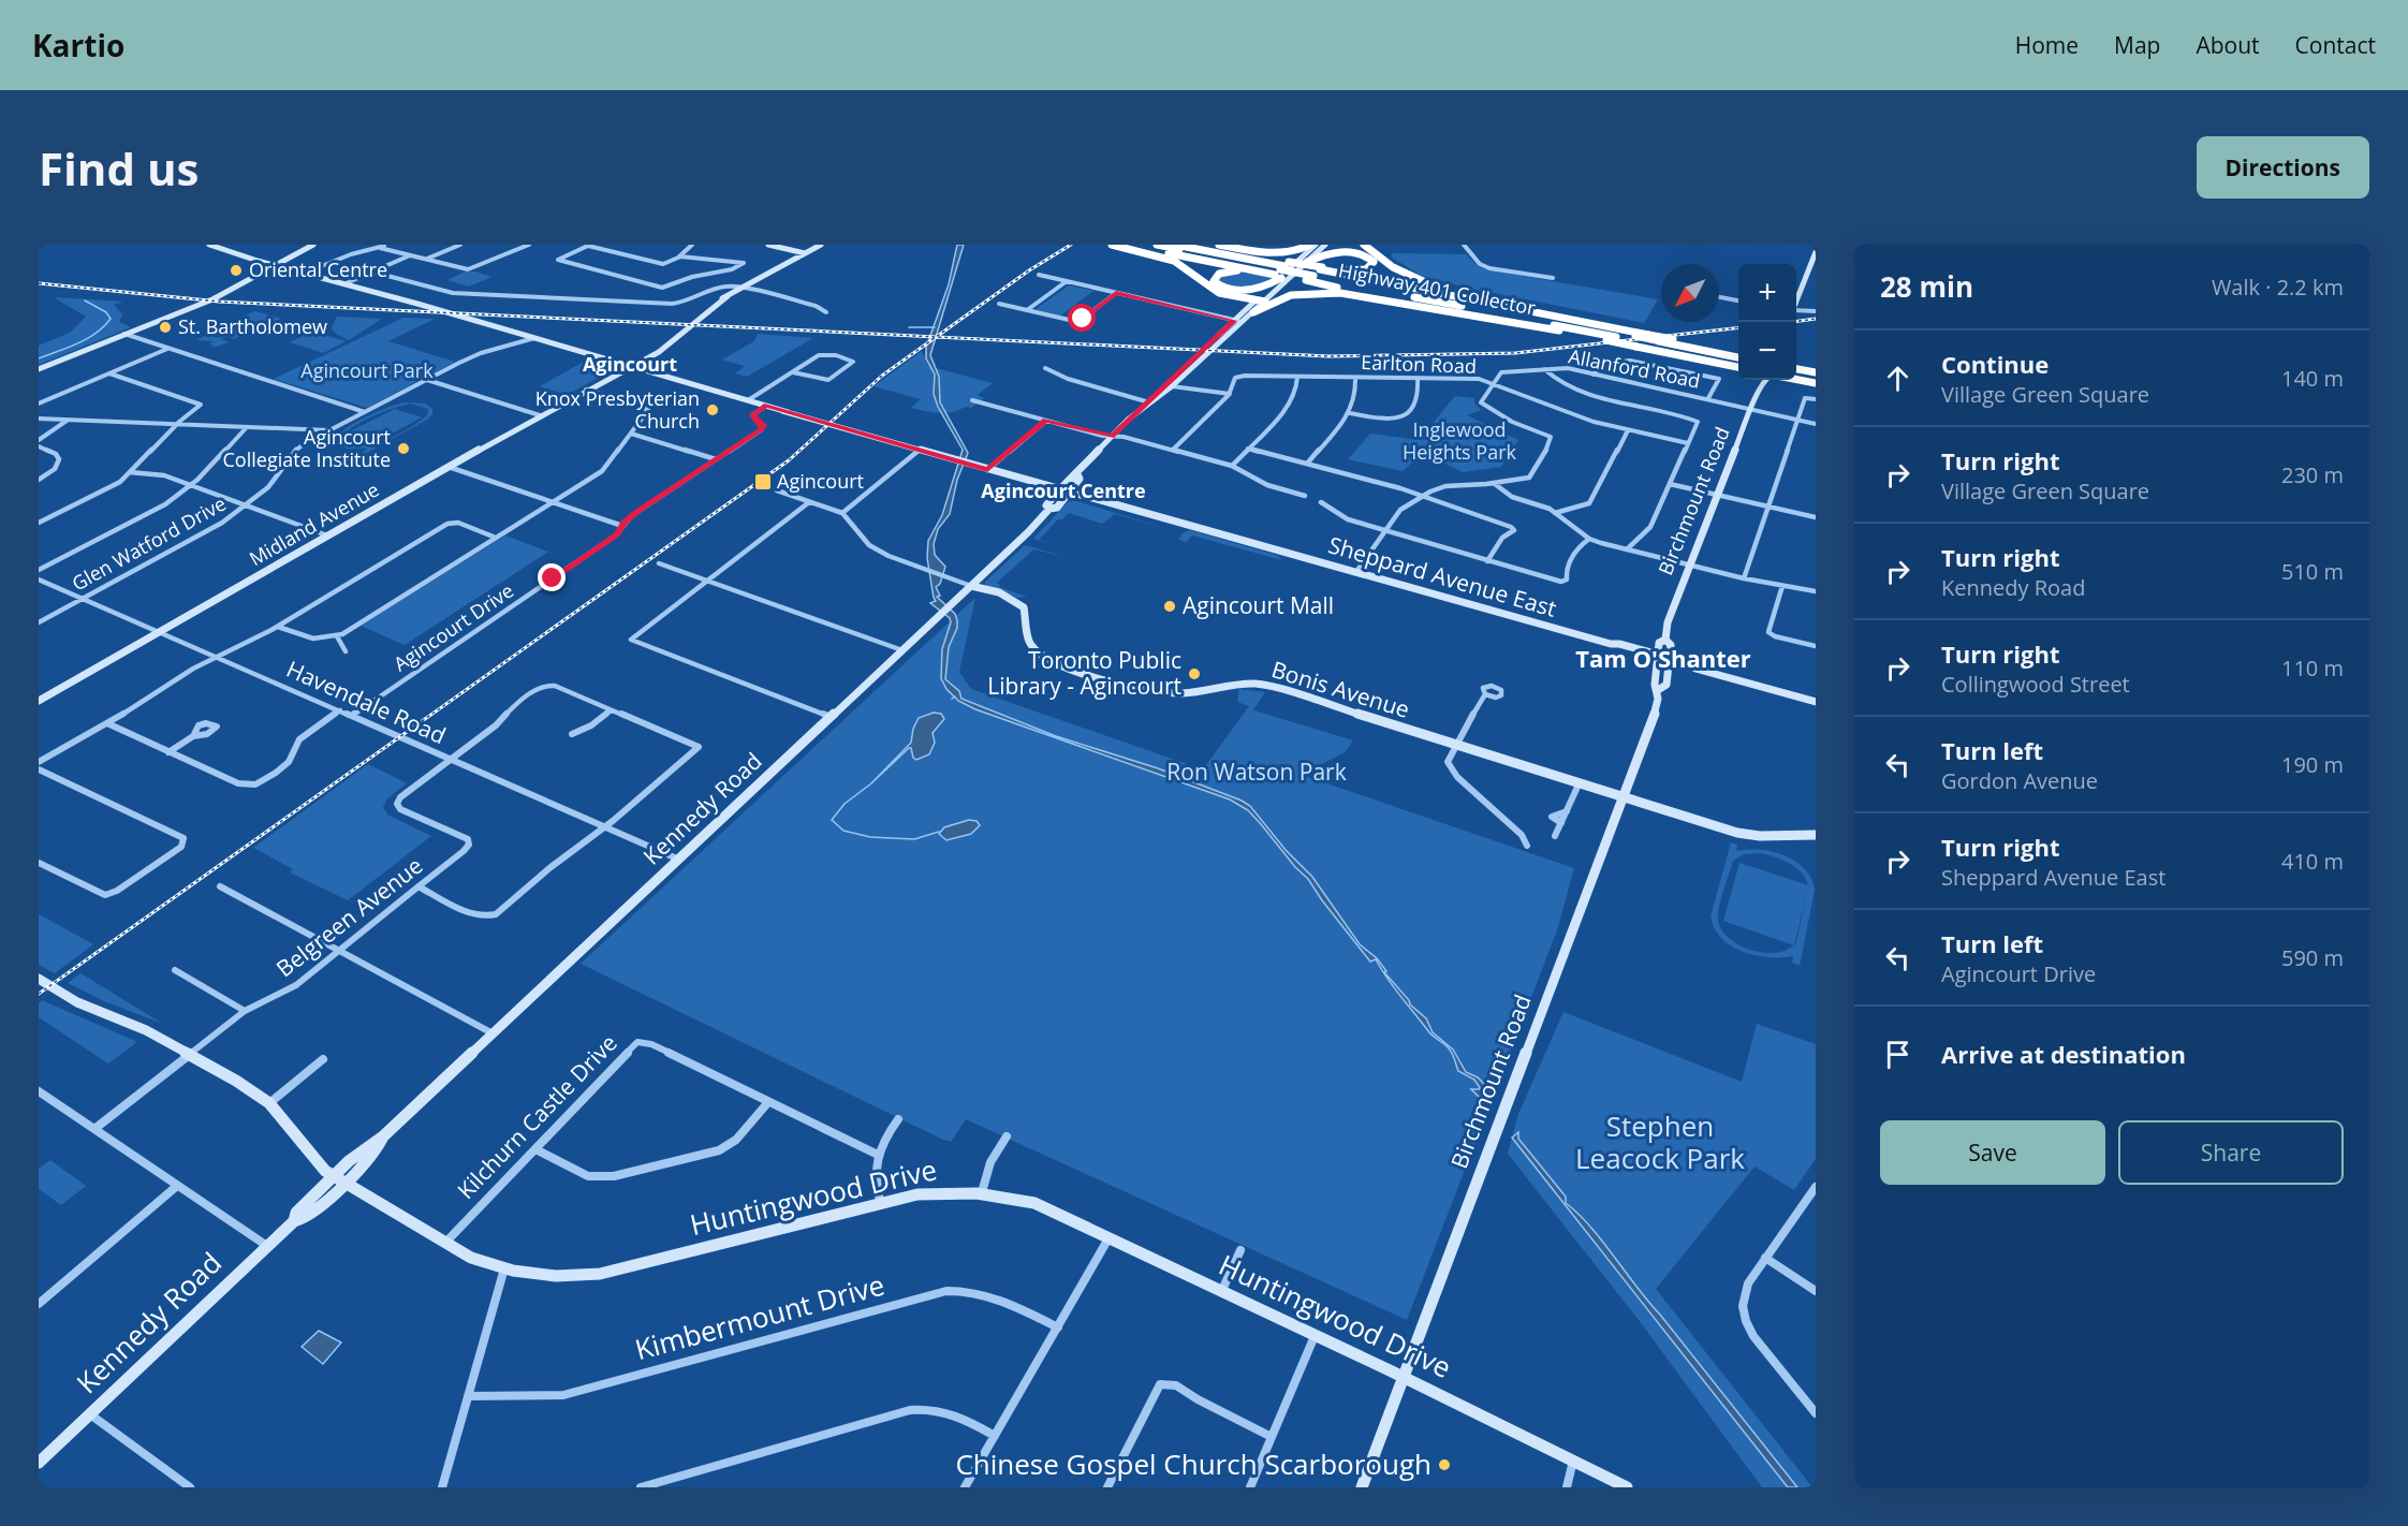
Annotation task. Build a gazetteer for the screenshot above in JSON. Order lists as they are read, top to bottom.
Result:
{
  "streets": {
    "highway": ["Highway 401 Collector"],
    "main road": [
      "Birchmount Road",
      "Midland Avenue",
      "Sheppard Avenue East",
      "Bonis Avenue",
      "Kennedy Road",
      "Huntingwood Drive"
    ],
    "street": [
      "Earlton Road",
      "Allanford Road",
      "Glen Watford Drive",
      "Agincourt Drive",
      "Havendale Road",
      "Belgreen Avenue",
      "Kilchurn Castle Drive",
      "Kimbermount Drive"
    ]
  },
  "crossings": [
    ["Highway 401 Collector", "Kennedy Road"],
    ["Earlton Road", "Allanford Road"],
    ["Allanford Road", "Birchmount Road"],
    ["Birchmount Road", "Sheppard Avenue East"],
    ["Birchmount Road", "Bonis Avenue"],
    ["Birchmount Road", "Huntingwood Drive"],
    ["Midland Avenue", "Sheppard Avenue East"],
    ["Midland Avenue", "Havendale Road"],
    ["Glen Watford Drive", "Sheppard Avenue East"],
    ["Glen Watford Drive", "Havendale Road"],
    ["Sheppard Avenue East", "Agincourt Drive"],
    ["Sheppard Avenue East", "Kennedy Road"],
    ["Agincourt Drive", "Havendale Road"],
    ["Bonis Avenue", "Kennedy Road"],
    ["Havendale Road", "Kennedy Road"],
    ["Havendale Road", "Belgreen Avenue"],
    ["Kennedy Road", "Huntingwood Drive"],
    ["Belgreen Avenue", "Huntingwood Drive"],
    ["Kilchurn Castle Drive", "Huntingwood Drive"]
  ],
  "districts": ["Agincourt", "Agincourt Centre", "Tam O'Shanter"],
  "parks": [
    "Agincourt Park",
    "Inglewood Heights Park",
    "Ron Watson Park",
    "Stephen Leacock Park"
  ],
  "places": {
    "other": [
      "Oriental Centre",
      "St. Bartholomew",
      "Knox Presbyterian Church",
      "Agincourt Collegiate Institute",
      "Agincourt Mall",
      "Toronto Public Library - Agincourt",
      "Chinese Gospel Church Scarborough"
    ],
    "transit": ["Agincourt"]
  },
  "north": "bottom left",
  "page": {
    "header": "Kartio",
    "nav": [
      "Home",
      "Map",
      "About",
      "Contact"
    ],
    "buttons": [
      "Directions",
      ["Save", "Share"]
    ],
    "title": "Find us",
    "heading": ["28 min", "Walk · 2.2 km"],
    "map_buttons": ["+", "−"],
    "list": [
      ["Continue", "Village Green Square", "140 m"],
      ["Turn right", "Village Green Square", "230 m"],
      ["Turn right", "Kennedy Road", "510 m"],
      ["Turn right", "Collingwood Street", "110 m"],
      ["Turn left", "Gordon Avenue", "190 m"],
      ["Turn right", "Sheppard Avenue East", "410 m"],
      ["Turn left", "Agincourt Drive", "590 m"],
      "Arrive at destination"
    ]
  }
}
